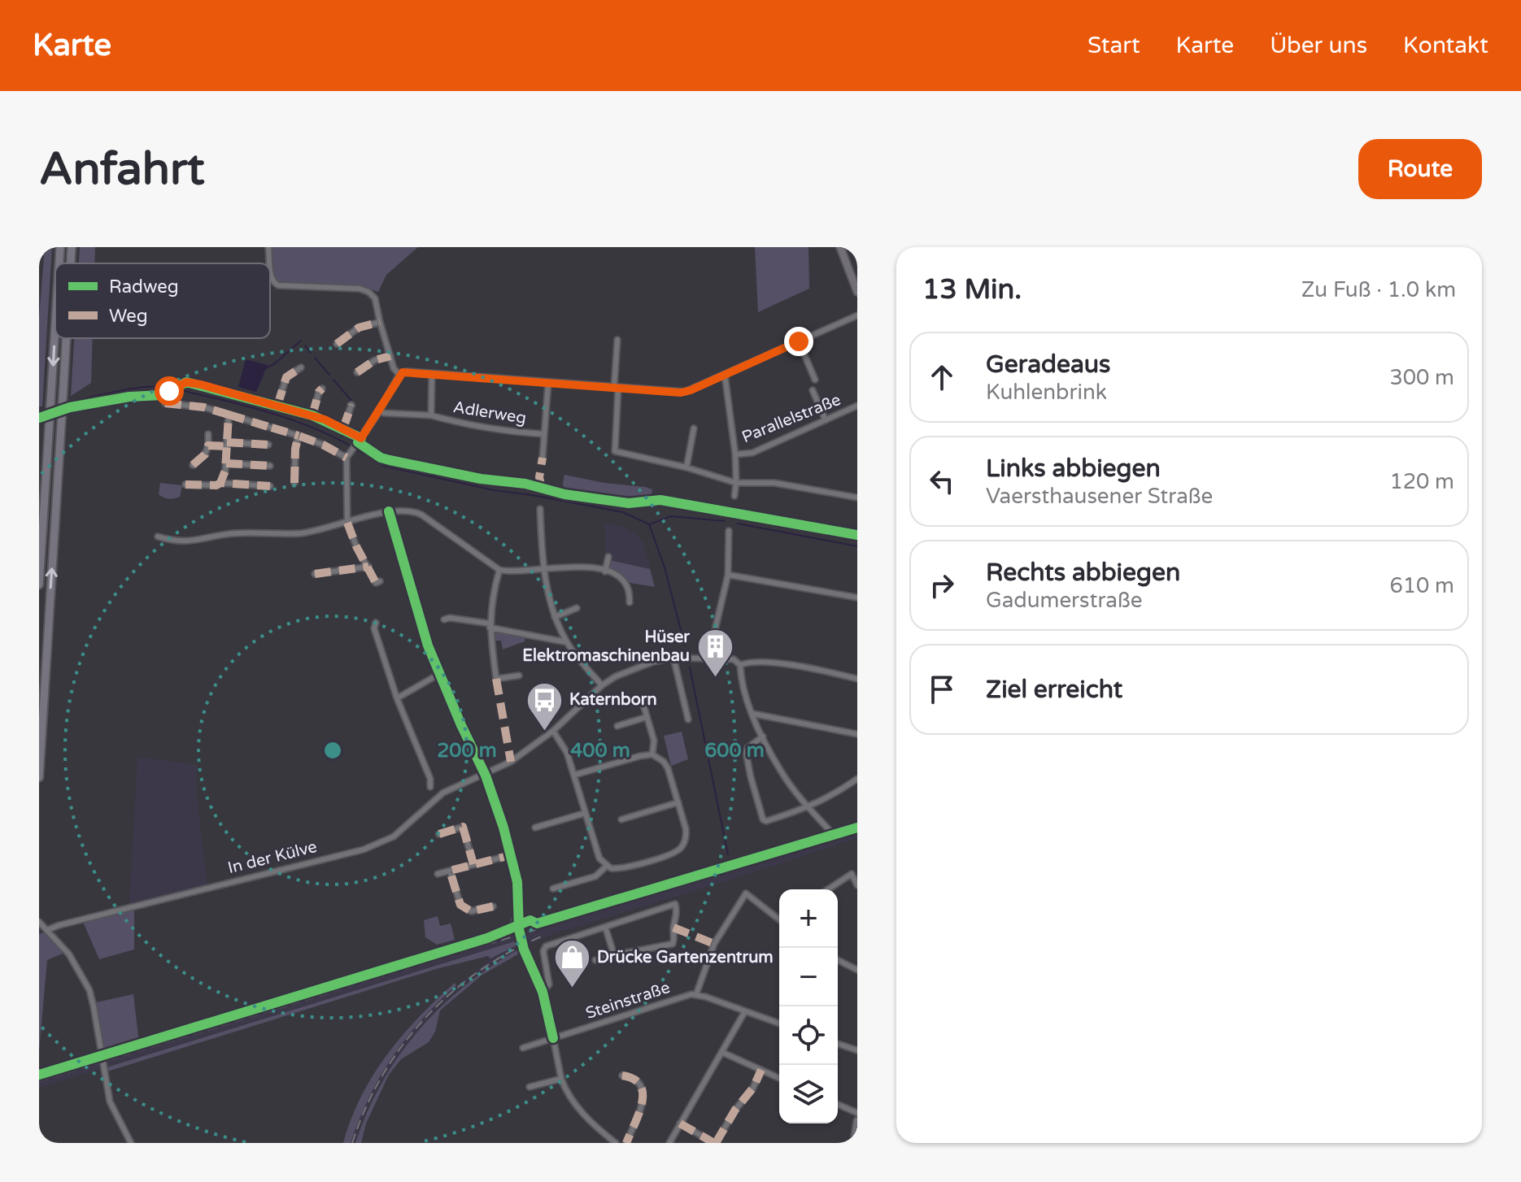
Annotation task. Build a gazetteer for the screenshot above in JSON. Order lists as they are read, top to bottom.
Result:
{
  "streets": {
    "street": [
      "Adlerweg",
      "Parallelstraße",
      "In der Külve",
      "Steinstraße"
    ]
  },
  "places": {
    "building": ["Hüser Elektromaschinenbau"],
    "bus stop": ["Katernborn"],
    "shop": ["Drücke Gartenzentrum"]
  },
  "legend": ["Radweg", "Weg"],
  "page": {
    "header": "Karte",
    "nav": [
      "Start",
      "Karte",
      "Über uns",
      "Kontakt"
    ],
    "buttons": "Route",
    "title": "Anfahrt",
    "heading": ["13 Min.", "Zu Fuß · 1.0 km"],
    "list": [
      ["Geradeaus", "Kuhlenbrink", "300 m"],
      ["Links abbiegen", "Vaersthausener Straße", "120 m"],
      ["Rechts abbiegen", "Gadumerstraße", "610 m"],
      "Ziel erreicht"
    ],
    "map_buttons": ["+", "−"]
  },
  "rings": ["200 m", "400 m", "600 m"]
}
